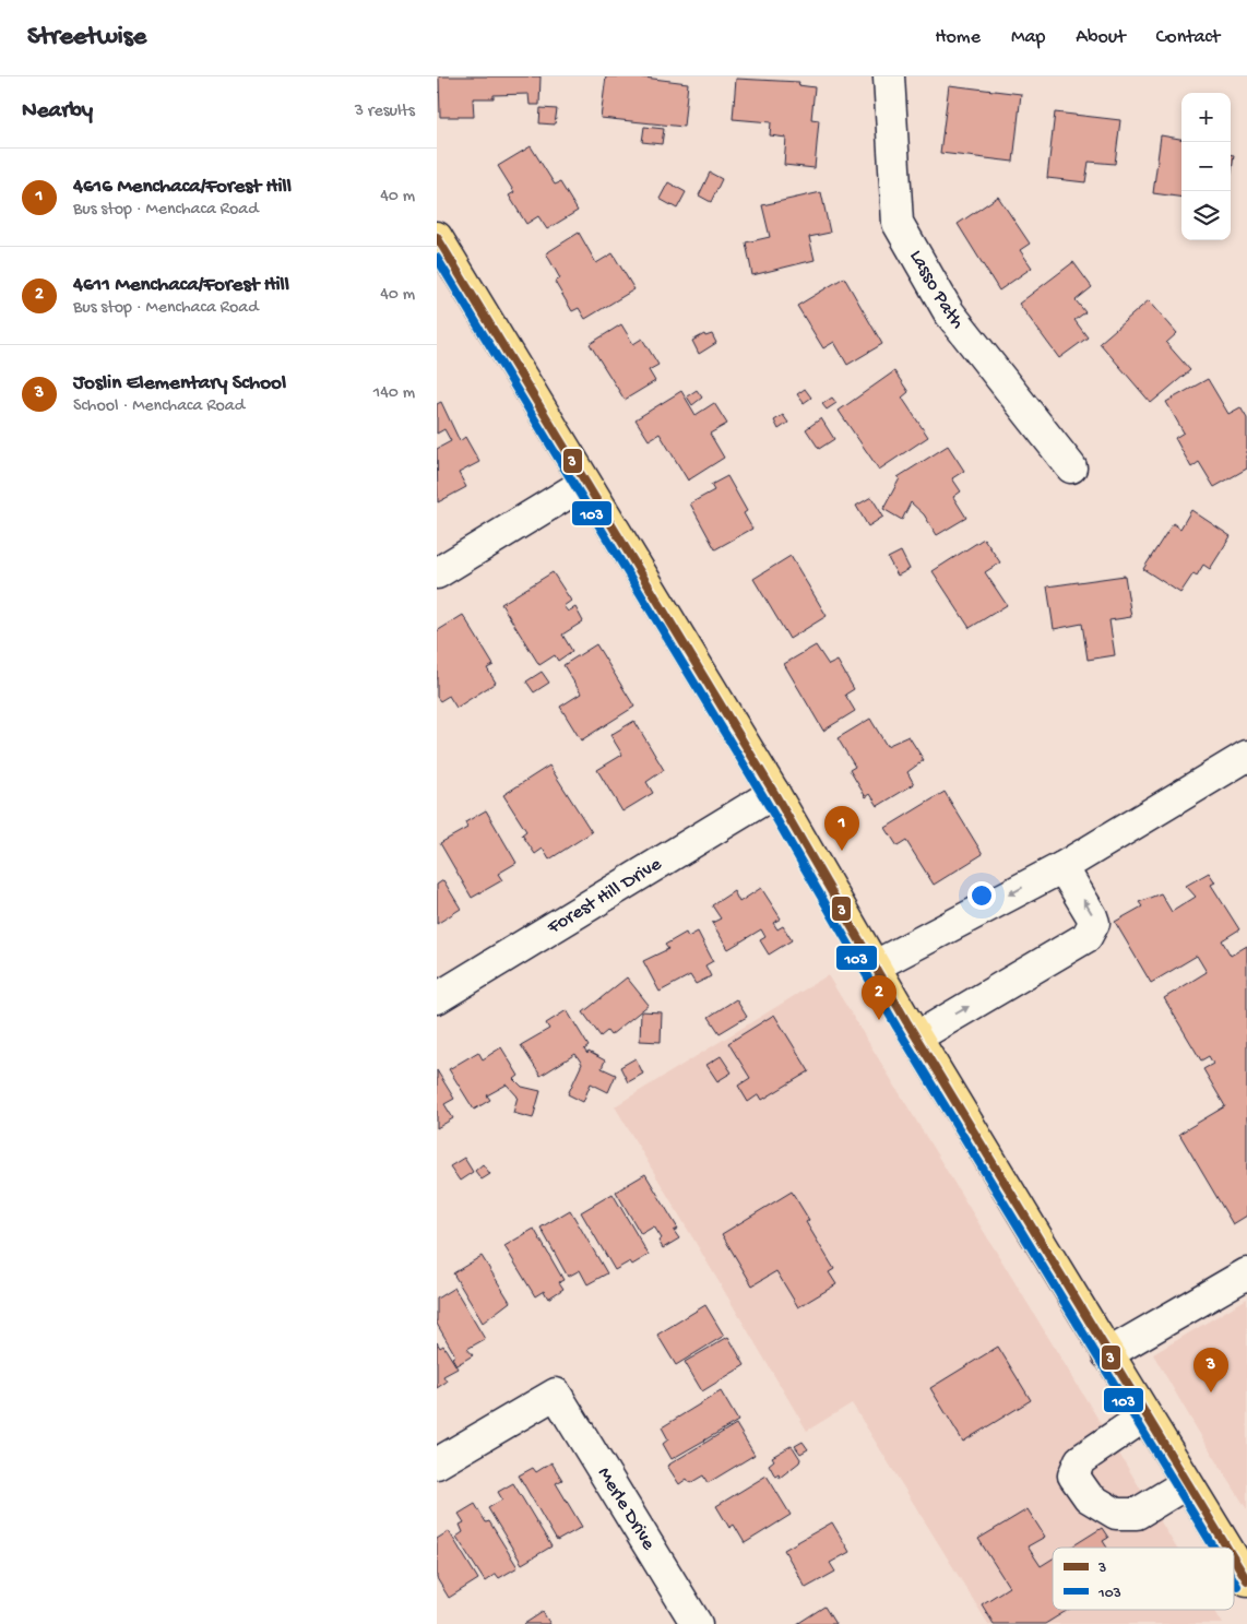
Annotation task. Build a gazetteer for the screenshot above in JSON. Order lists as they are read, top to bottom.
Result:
{
  "streets": {
    "street": ["Lasso Path", "Forest Hill Drive", "Merle Drive"]
  },
  "lines": ["transit line 3", "transit line 103"],
  "legend": ["3", "103"],
  "page": {
    "header": "Streetwise",
    "nav": [
      "Home",
      "Map",
      "About",
      "Contact"
    ],
    "heading": ["Nearby", "3 results"],
    "map_buttons": ["+", "−"],
    "list": [
      {
        "mark": "1",
        "name": "4616 Menchaca/Forest Hill",
        "note": "Bus stop · Menchaca Road",
        "value": "40 m"
      },
      {
        "mark": "2",
        "name": "4611 Menchaca/Forest Hill",
        "note": "Bus stop · Menchaca Road",
        "value": "40 m"
      },
      {
        "mark": "3",
        "name": "Joslin Elementary School",
        "note": "School · Menchaca Road",
        "value": "140 m"
      }
    ],
    "pins": ["1", "2", "3"]
  }
}
